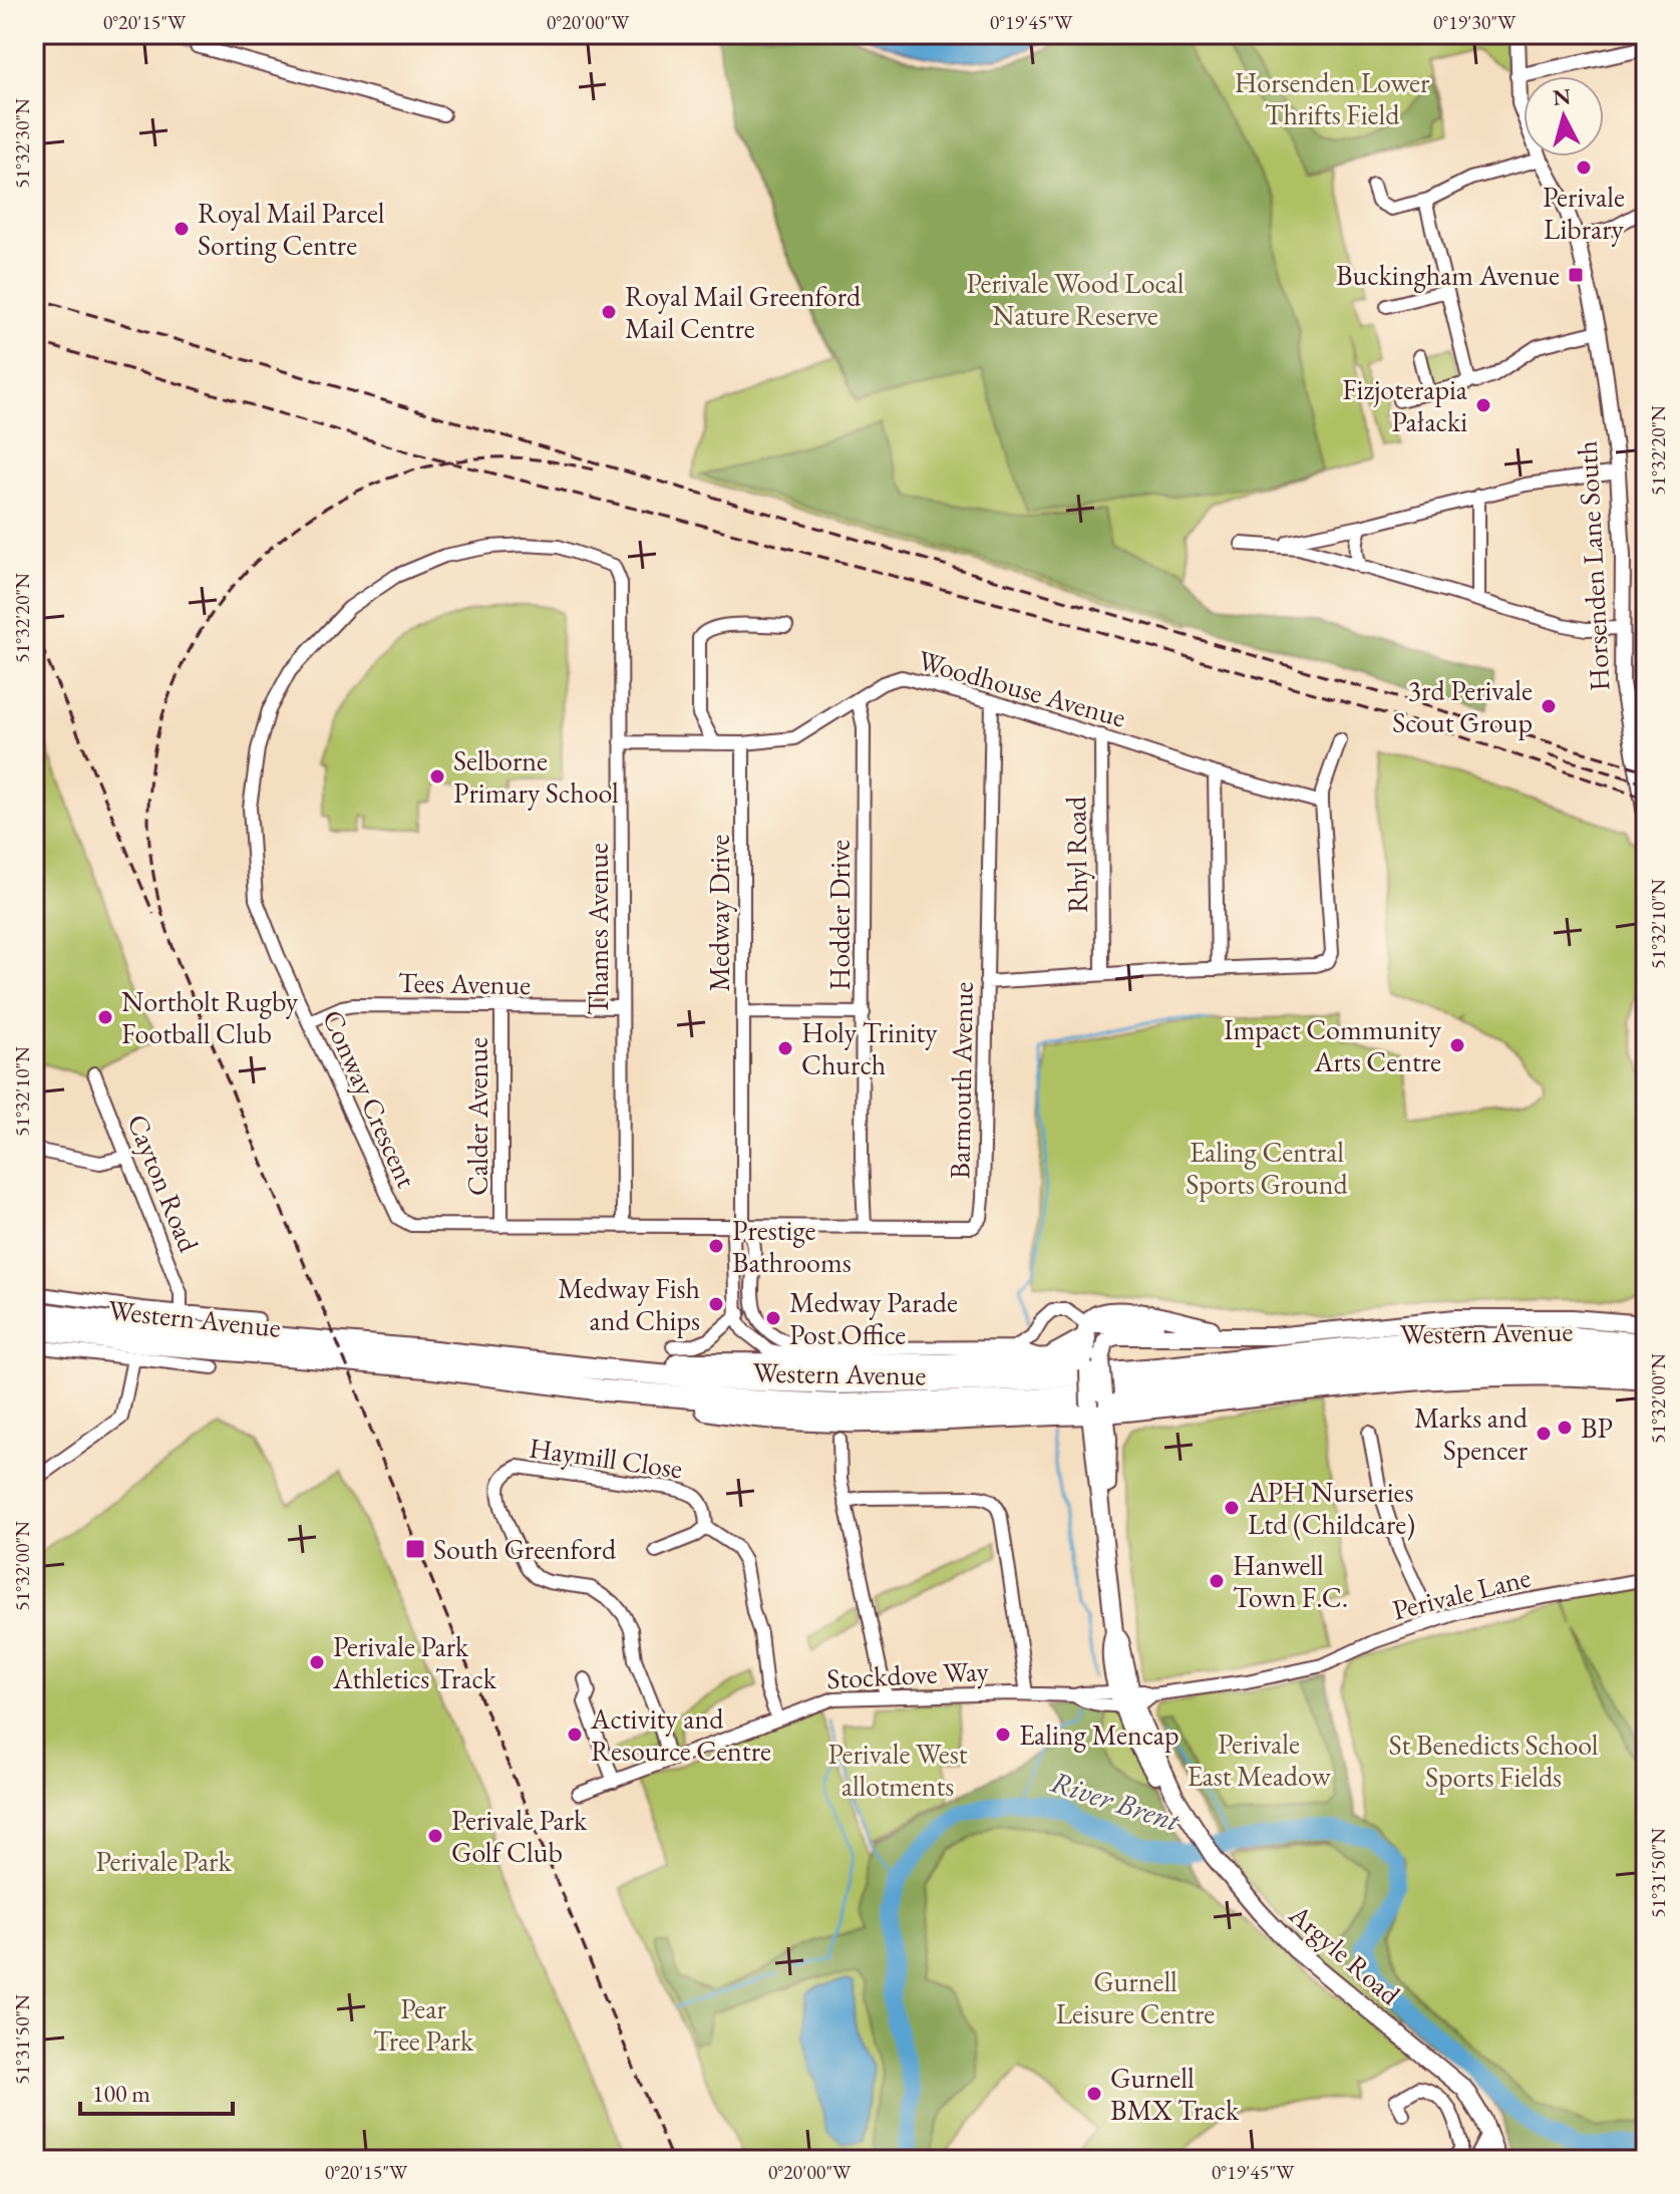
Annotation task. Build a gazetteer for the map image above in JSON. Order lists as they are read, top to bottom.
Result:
{
  "streets": {
    "highway": ["Western Avenue"],
    "main road": ["Argyle Road"],
    "street": [
      "Horsenden Lane South",
      "Woodhouse Avenue",
      "Rhyl Road",
      "Medway Drive",
      "Hodder Drive",
      "Thames Avenue",
      "Tees Avenue",
      "Barmouth Avenue",
      "Conway Crescent",
      "Calder Avenue",
      "Cayton Road",
      "Haymill Close",
      "Perivale Lane",
      "Stockdove Way"
    ]
  },
  "crossings": [
    ["Woodhouse Avenue", "Rhyl Road"],
    ["Woodhouse Avenue", "Medway Drive"],
    ["Woodhouse Avenue", "Hodder Drive"],
    ["Woodhouse Avenue", "Thames Avenue"],
    ["Woodhouse Avenue", "Barmouth Avenue"],
    ["Medway Drive", "Barmouth Avenue"],
    ["Medway Drive", "Conway Crescent"],
    ["Hodder Drive", "Barmouth Avenue"],
    ["Thames Avenue", "Tees Avenue"],
    ["Thames Avenue", "Conway Crescent"],
    ["Tees Avenue", "Conway Crescent"],
    ["Tees Avenue", "Calder Avenue"],
    ["Barmouth Avenue", "Conway Crescent"],
    ["Conway Crescent", "Calder Avenue"],
    ["Haymill Close", "Stockdove Way"],
    ["Perivale Lane", "Stockdove Way"],
    ["Perivale Lane", "Argyle Road"],
    ["Stockdove Way", "Argyle Road"]
  ],
  "water": ["River Brent"],
  "parks": [
    "Horsenden Lower Thrifts Field",
    "Perivale Wood Local Nature Reserve",
    "Ealing Central Sports Ground",
    "Perivale East Meadow",
    "St Benedicts School Sports Fields",
    "Perivale West allotments",
    "Perivale Park",
    "Gurnell Leisure Centre",
    "Pear Tree Park"
  ],
  "places": {
    "other": [
      "Perivale Library",
      "Royal Mail Parcel Sorting Centre",
      "Royal Mail Greenford Mail Centre",
      "Fizjoterapia Pałacki",
      "3rd Perivale Scout Group",
      "Selborne Primary School",
      "Northolt Rugby Football Club",
      "Impact Community Arts Centre",
      "Holy Trinity Church",
      "Prestige Bathrooms",
      "Medway Fish and Chips",
      "Medway Parade Post Office",
      "BP",
      "Marks and Spencer",
      "APH Nurseries Ltd (Childcare)",
      "Hanwell Town F.C.",
      "Perivale Park Athletics Track",
      "Activity and Resource Centre",
      "Ealing Mencap",
      "Perivale Park Golf Club",
      "Gurnell BMX Track"
    ],
    "transit": ["Buckingham Avenue", "South Greenford"]
  },
  "scale_bar": "100 m",
  "north": "top",
  "coordinates": [
    "0°20'15\"W",
    "0°20'00\"W",
    "0°19'45\"W",
    "0°19'30\"W",
    "51°32'30\"N",
    "51°32'20\"N",
    "51°32'10\"N",
    "51°32'00\"N",
    "51°31'50\"N"
  ]
}
